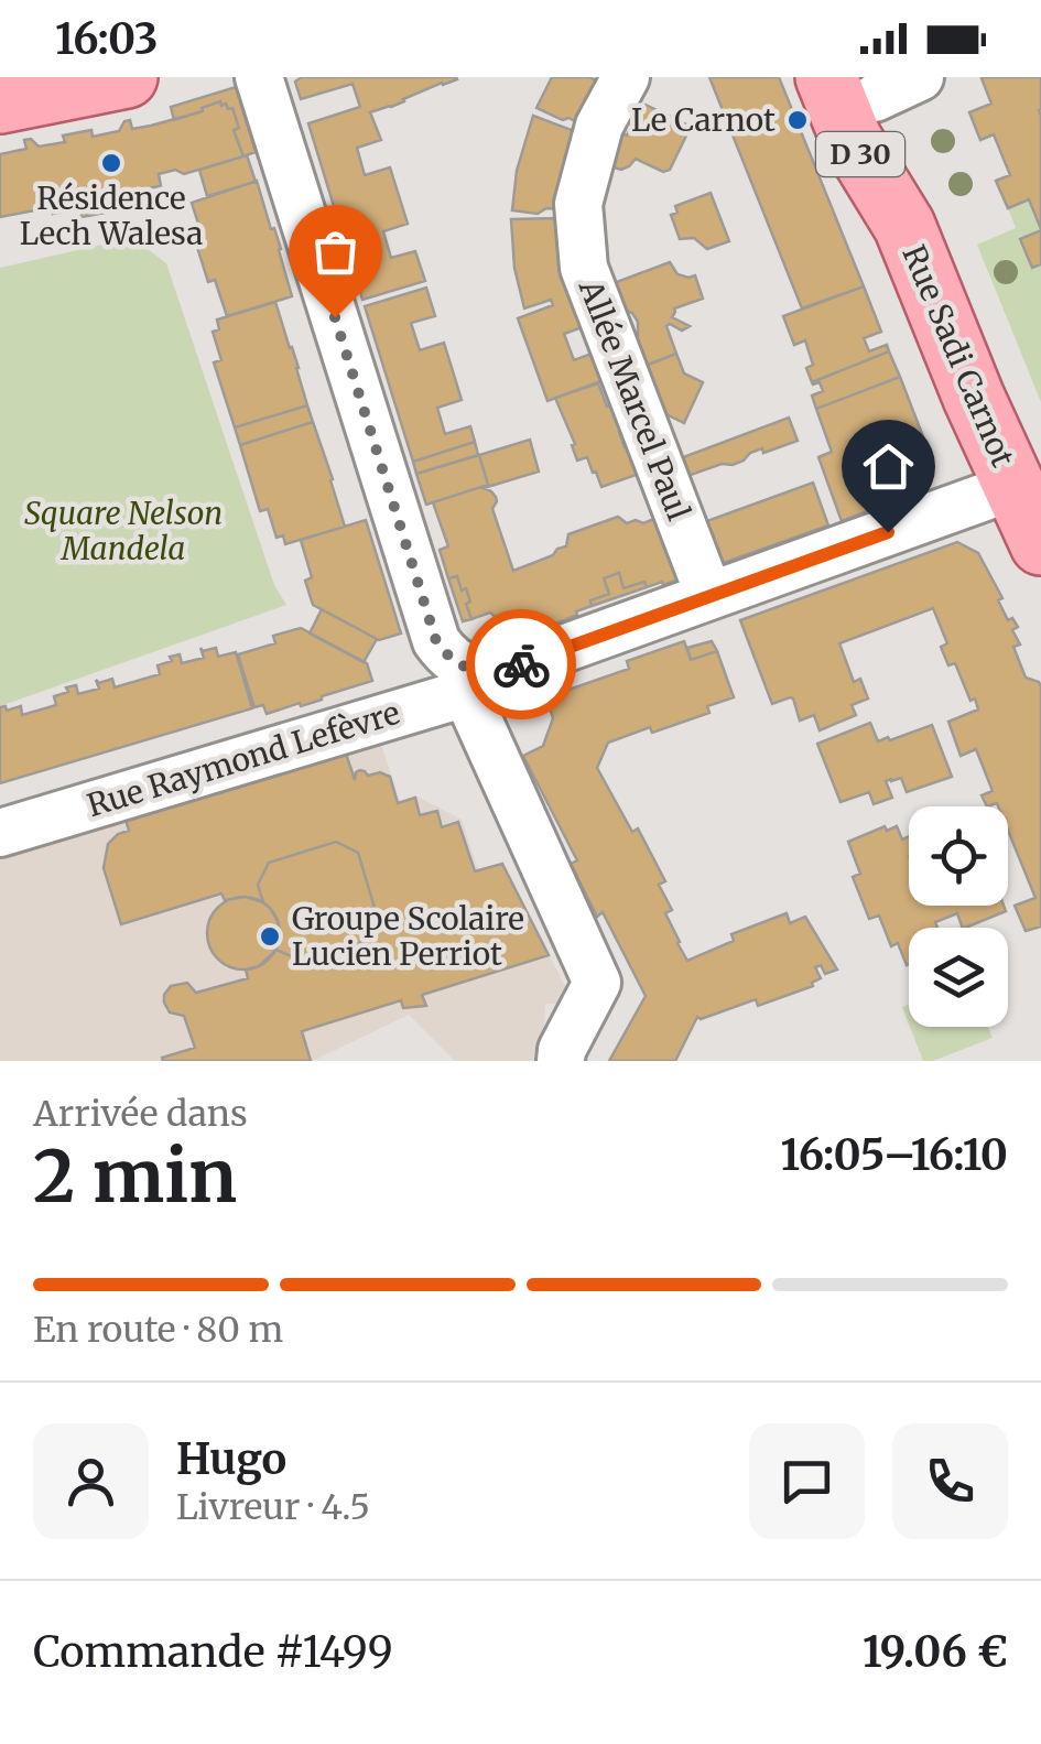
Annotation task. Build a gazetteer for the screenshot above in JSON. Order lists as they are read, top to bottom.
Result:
{
  "streets": {
    "main road": ["D 30", "Rue Sadi Carnot"],
    "street": ["Allée Marcel Paul", "Rue Raymond Lefèvre"]
  },
  "crossings": [
    ["Rue Sadi Carnot", "Rue Raymond Lefèvre"],
    ["Allée Marcel Paul", "Rue Raymond Lefèvre"]
  ],
  "parks": ["Square Nelson Mandela"],
  "places": ["Le Carnot", "Résidence Lech Walesa", "Groupe Scolaire Lucien Perriot"],
  "page": {
    "status": "16:03",
    "heading": ["2 min", "Arrivée dans", "16:05–16:10"],
    "panel": [
      "Hugo",
      "Livreur · 4.5",
      "Commande #1499",
      "19.06 €"
    ],
    "bar": "En route · 80 m"
  }
}
